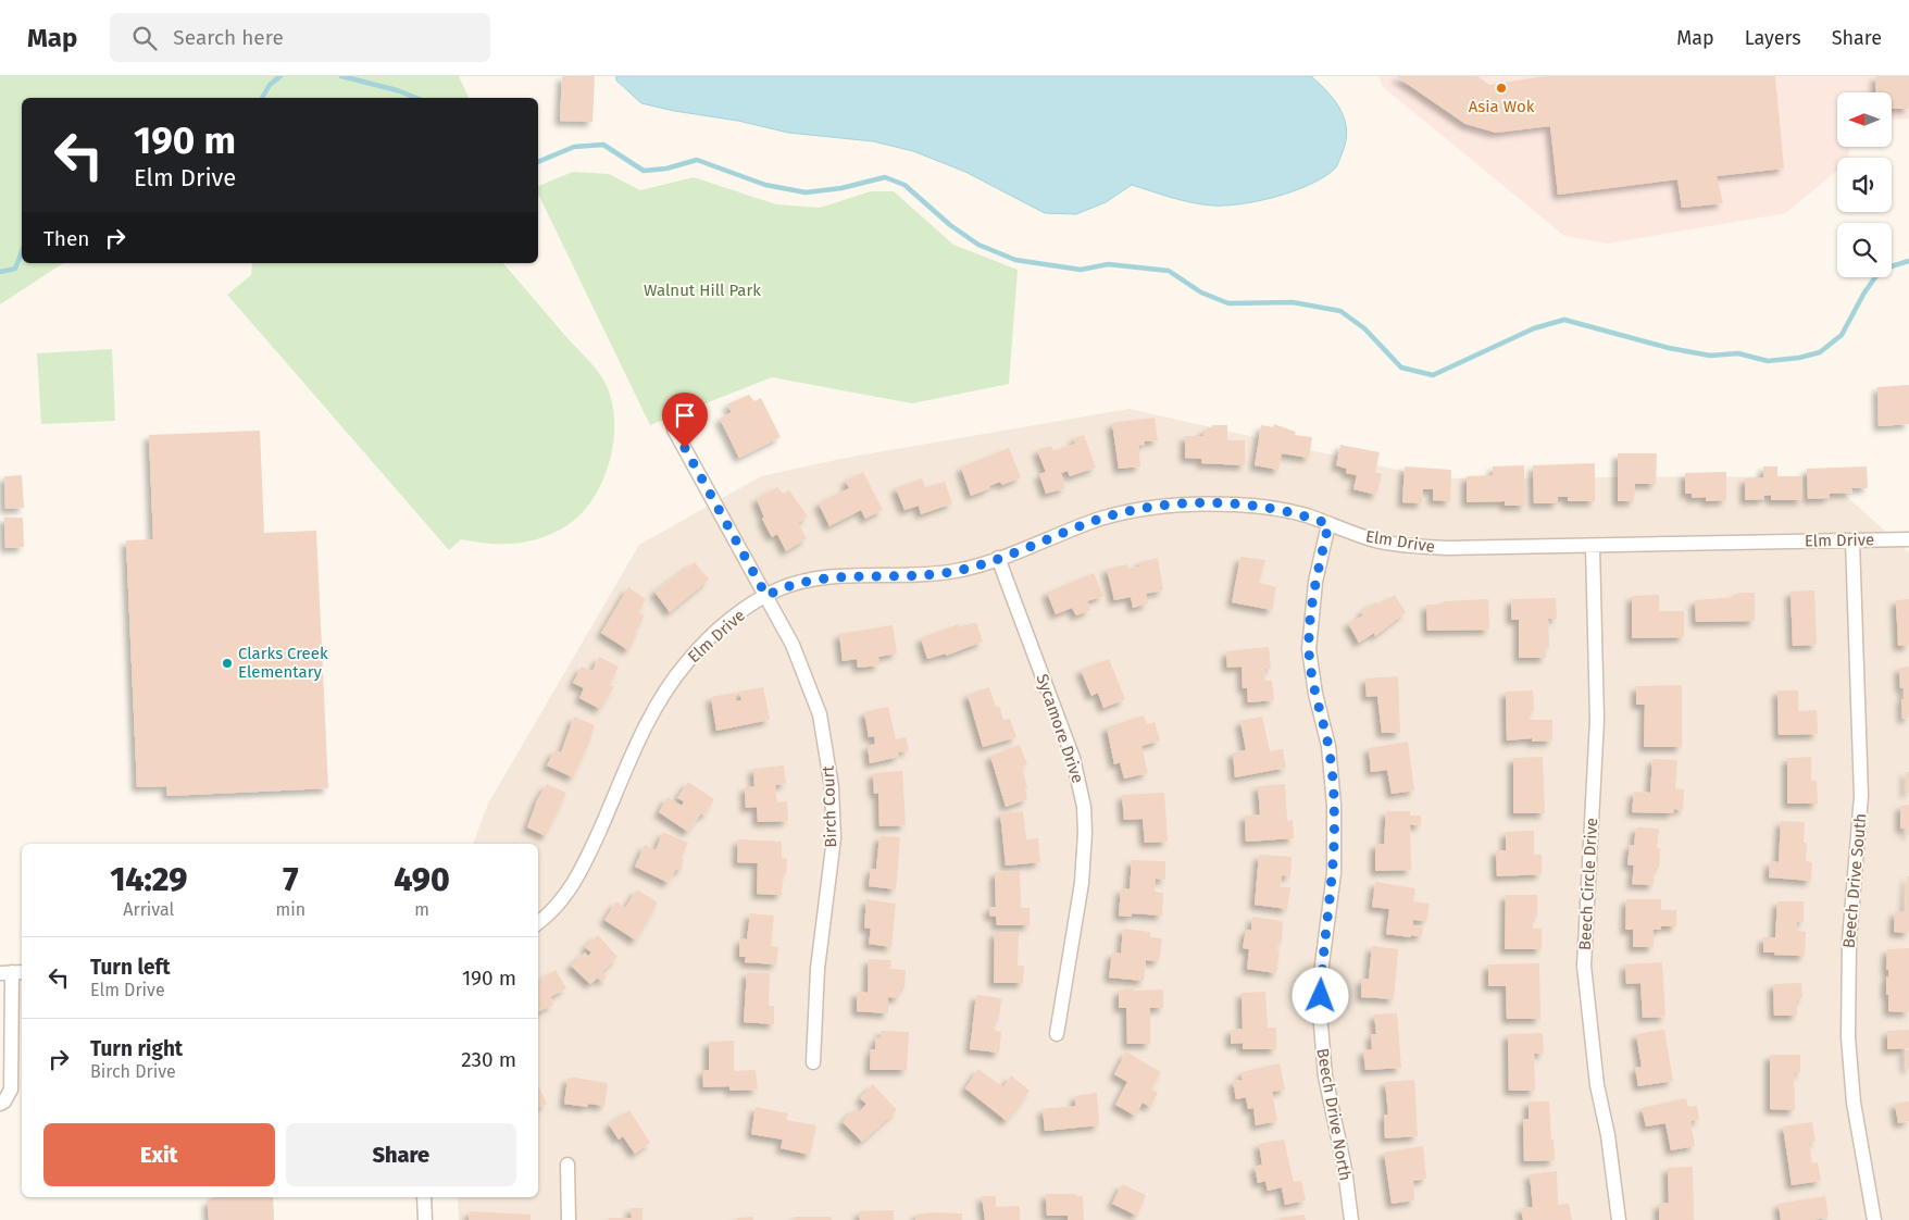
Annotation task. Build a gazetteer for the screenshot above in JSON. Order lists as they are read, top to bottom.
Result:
{
  "streets": {
    "street": [
      "Elm Drive",
      "Sycamore Drive",
      "Birch Court",
      "Beech Drive South",
      "Beech Circle Drive",
      "Beech Drive North"
    ]
  },
  "crossings": [
    ["Elm Drive", "Sycamore Drive"],
    ["Elm Drive", "Birch Court"],
    ["Elm Drive", "Beech Drive South"],
    ["Elm Drive", "Beech Circle Drive"],
    ["Elm Drive", "Beech Drive North"]
  ],
  "parks": ["Walnut Hill Park"],
  "places": ["Asia Wok", "Clarks Creek Elementary"],
  "north": "left",
  "page": {
    "header": "Map",
    "search": "Search here",
    "nav": ["Map", "Layers", "Share"],
    "turn": ["190 m", "Elm Drive"],
    "then": "Then",
    "eta": [
      "14:29",
      "Arrival",
      "7",
      "min",
      "490",
      "m"
    ],
    "list": [
      {
        "name": "Turn left",
        "note": "Elm Drive",
        "value": "190 m"
      },
      {
        "name": "Turn right",
        "note": "Birch Drive",
        "value": "230 m"
      }
    ],
    "buttons": ["Exit", "Share"]
  }
}
